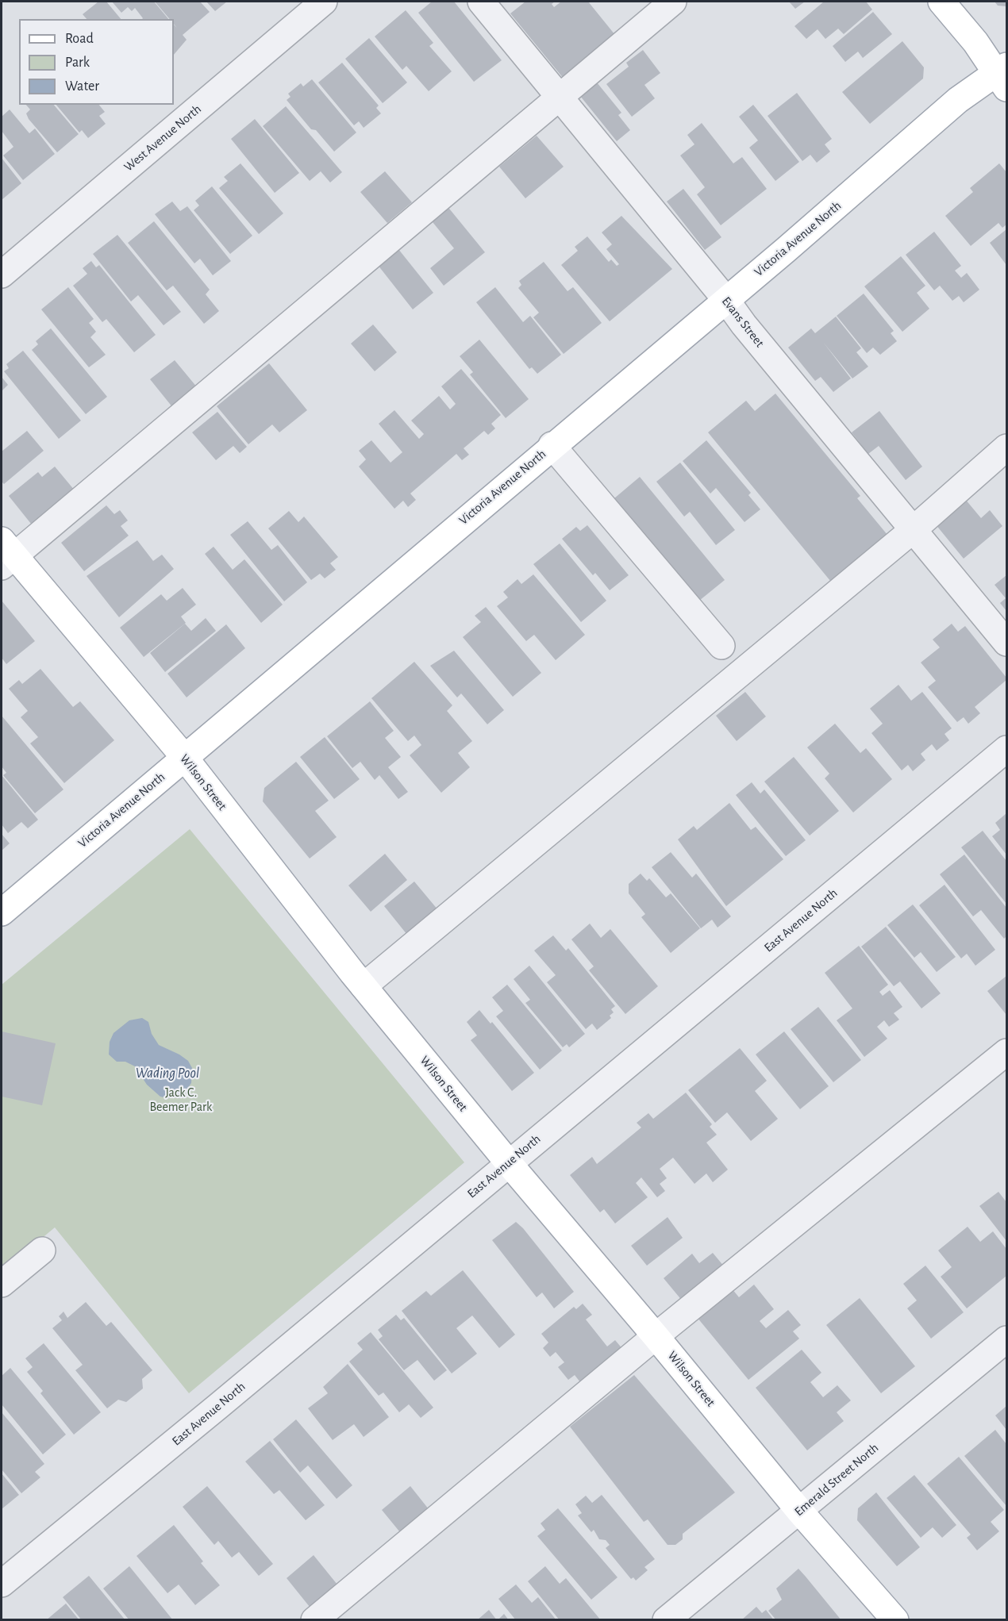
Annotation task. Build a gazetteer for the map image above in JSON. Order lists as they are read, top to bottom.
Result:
{
  "streets": {
    "main road": ["Victoria Avenue North", "Wilson Street"],
    "street": [
      "West Avenue North",
      "Evans Street",
      "East Avenue North",
      "Emerald Street North"
    ]
  },
  "crossings": [
    ["Victoria Avenue North", "Evans Street"],
    ["Victoria Avenue North", "Wilson Street"],
    ["Wilson Street", "East Avenue North"],
    ["Wilson Street", "Emerald Street North"]
  ],
  "water": ["Wading Pool"],
  "parks": ["Jack C. Beemer Park"],
  "legend": ["Road", "Park", "Water"]
}
